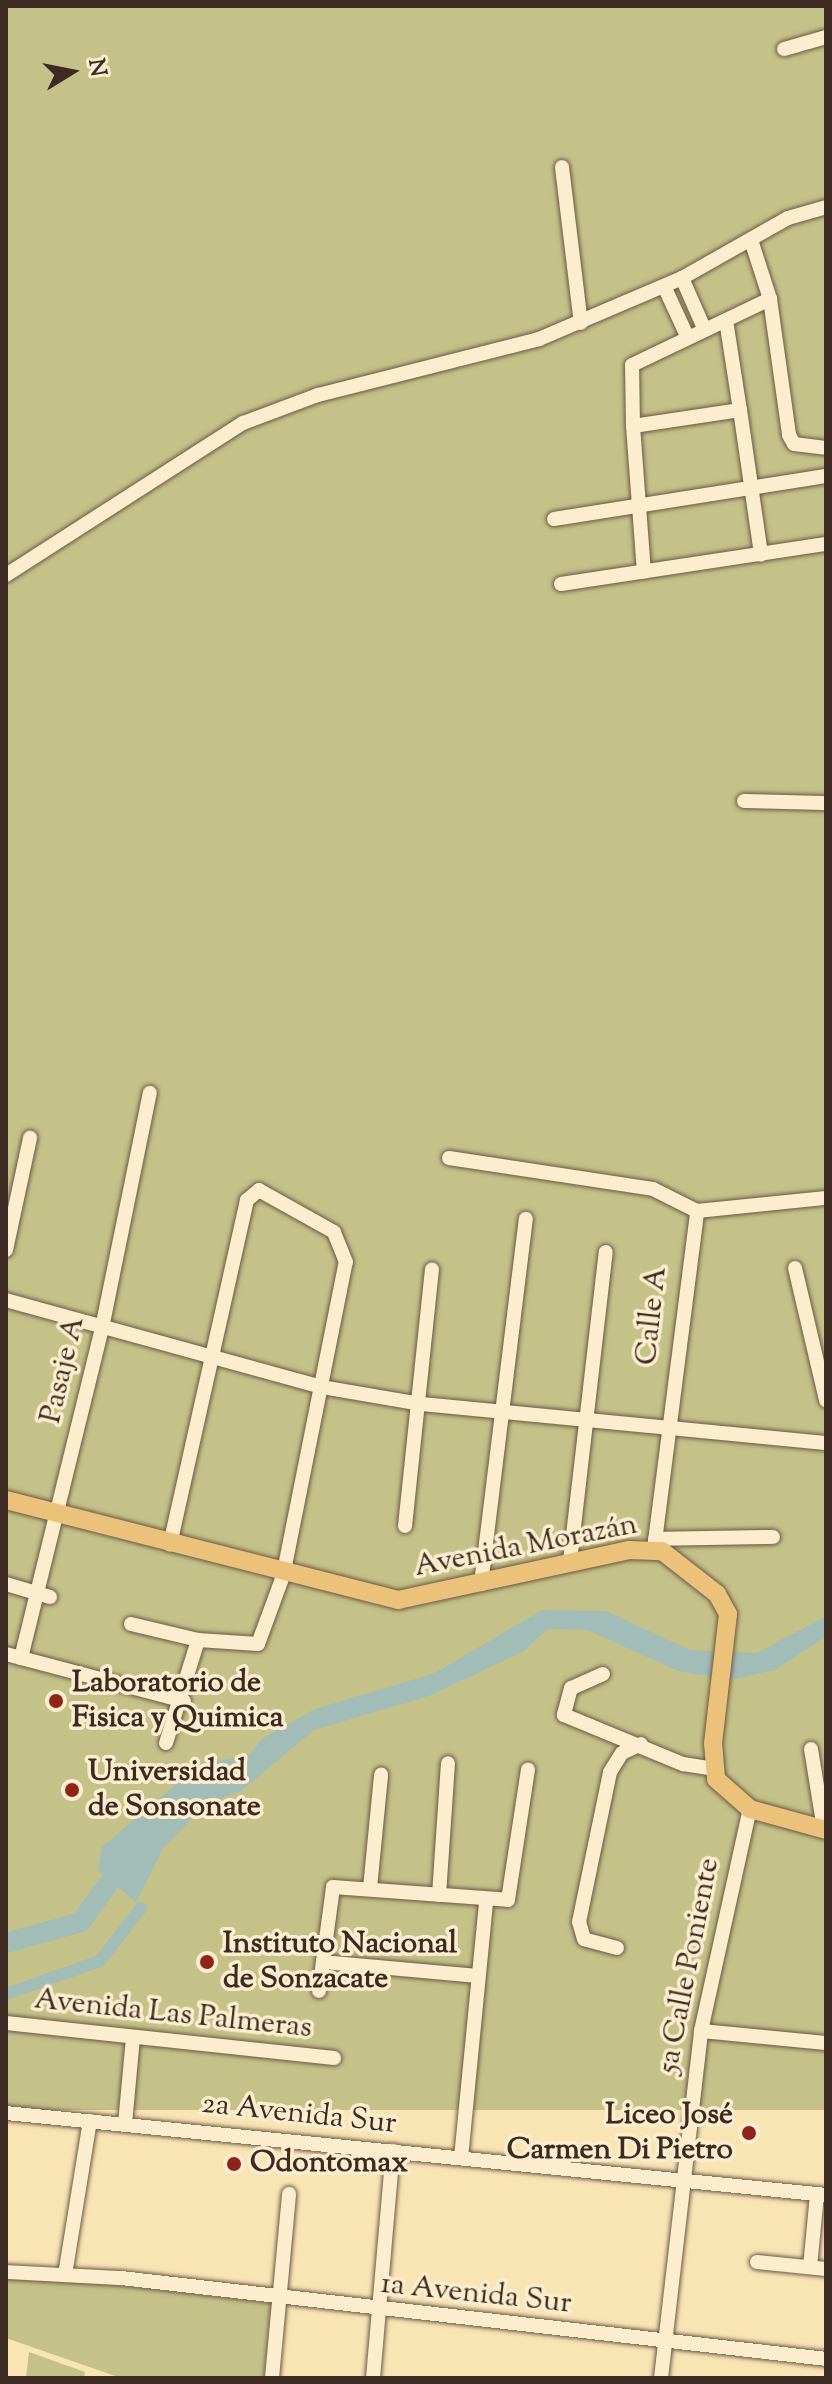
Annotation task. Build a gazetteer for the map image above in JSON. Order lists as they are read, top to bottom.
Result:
{
  "streets": {
    "main road": ["Avenida Morazán"],
    "street": [
      "Calle A",
      "Pasaje A",
      "5a Calle Poniente",
      "Avenida Las Palmeras",
      "2a Avenida Sur",
      "1a Avenida Sur"
    ]
  },
  "crossings": [
    ["Calle A", "Avenida Morazán"],
    ["Pasaje A", "Avenida Morazán"],
    ["5a Calle Poniente", "2a Avenida Sur"],
    ["5a Calle Poniente", "1a Avenida Sur"]
  ],
  "places": [
    "Laboratorio de Fisica y Quimica",
    "Universidad de Sonsonate",
    "Instituto Nacional de Sonzacate",
    "Liceo José Carmen Di Pietro",
    "Odontomax"
  ],
  "north": "right"
}
